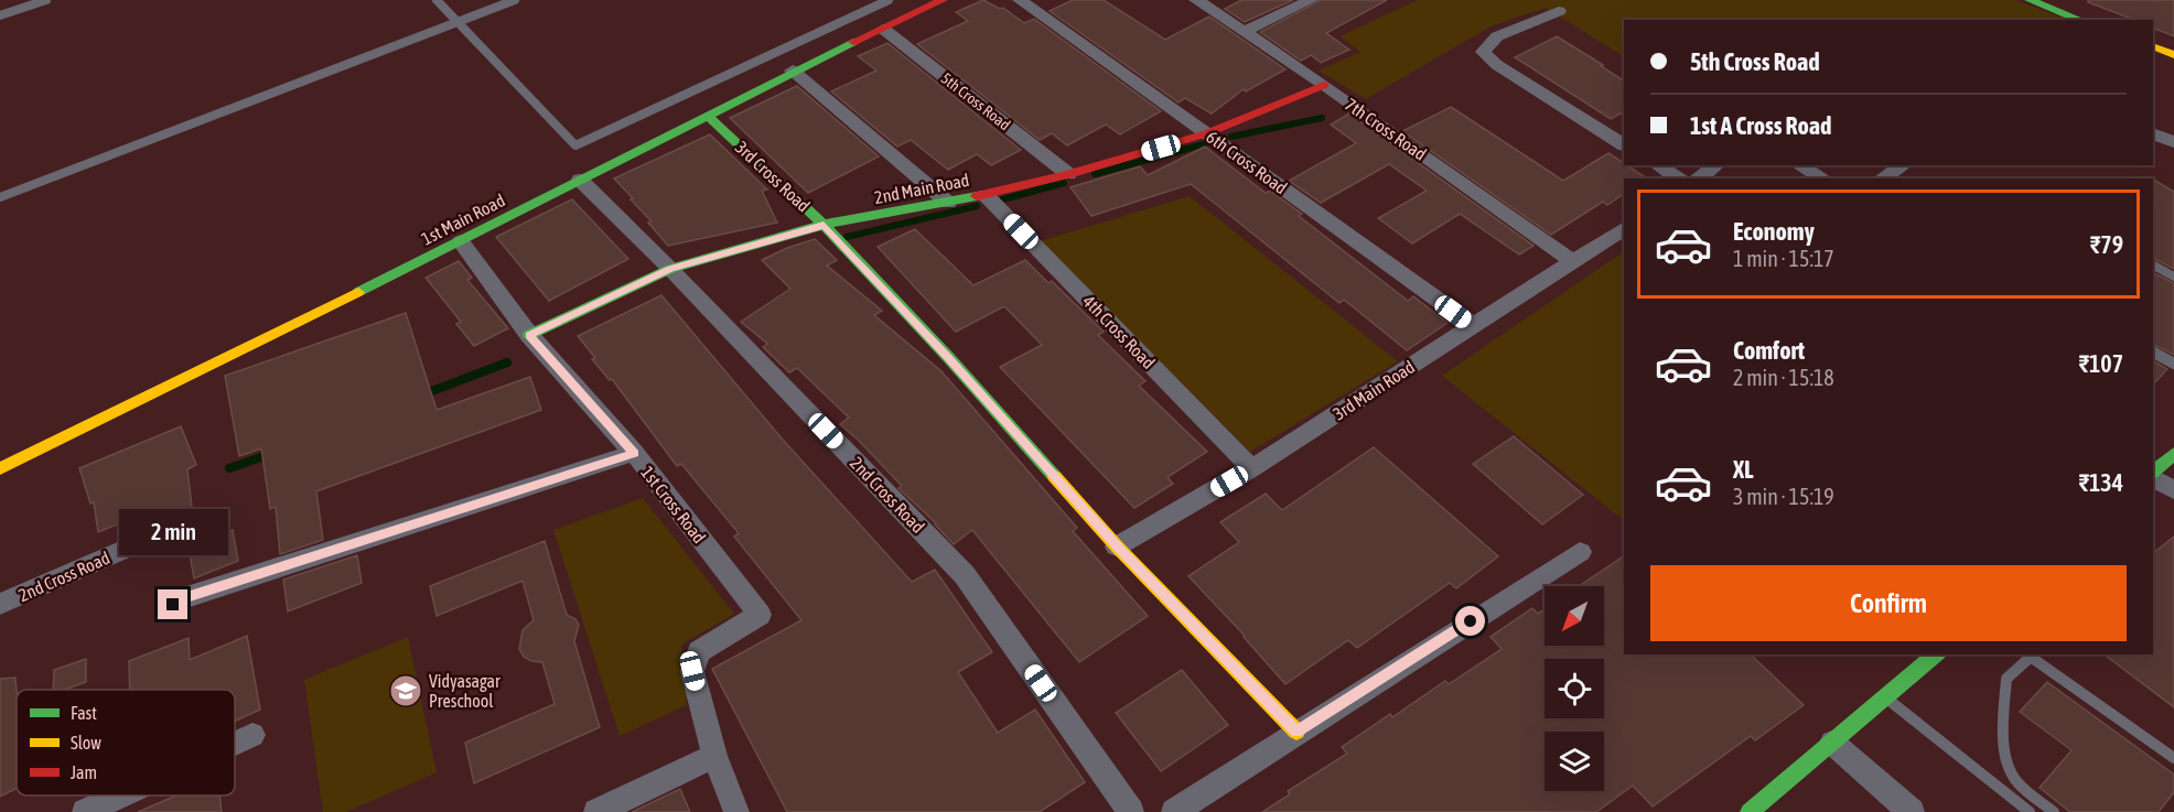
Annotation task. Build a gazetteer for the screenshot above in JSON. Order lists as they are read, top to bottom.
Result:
{
  "streets": {
    "street": [
      "5th Cross Road",
      "7th Cross Road",
      "6th Cross Road",
      "3rd Cross Road",
      "2nd Main Road",
      "1st Main Road",
      "4th Cross Road",
      "3rd Main Road",
      "2nd Cross Road",
      "1st Cross Road"
    ]
  },
  "crossings": [
    ["5th Cross Road", "2nd Main Road"],
    ["5th Cross Road", "1st Main Road"],
    ["7th Cross Road", "2nd Main Road"],
    ["7th Cross Road", "3rd Main Road"],
    ["6th Cross Road", "2nd Main Road"],
    ["6th Cross Road", "3rd Main Road"],
    ["3rd Cross Road", "2nd Main Road"],
    ["3rd Cross Road", "1st Main Road"],
    ["3rd Cross Road", "3rd Main Road"],
    ["2nd Main Road", "4th Cross Road"],
    ["2nd Main Road", "2nd Cross Road"],
    ["2nd Main Road", "1st Cross Road"],
    ["1st Main Road", "2nd Cross Road"],
    ["1st Main Road", "1st Cross Road"],
    ["4th Cross Road", "3rd Main Road"]
  ],
  "places": {
    "school or university": ["Vidyasagar Preschool"]
  },
  "legend": ["Fast", "Slow", "Jam"],
  "north": "bottom left",
  "page": {
    "banner": ["5th Cross Road", "1st A Cross Road"],
    "list": [
      {
        "name": "Economy",
        "note": "1 min · 15:17",
        "value": "₹79"
      },
      {
        "name": "Comfort",
        "note": "2 min · 15:18",
        "value": "₹107"
      },
      {
        "name": "XL",
        "note": "3 min · 15:19",
        "value": "₹134"
      }
    ],
    "bubble": "2 min",
    "buttons": "Confirm"
  }
}
